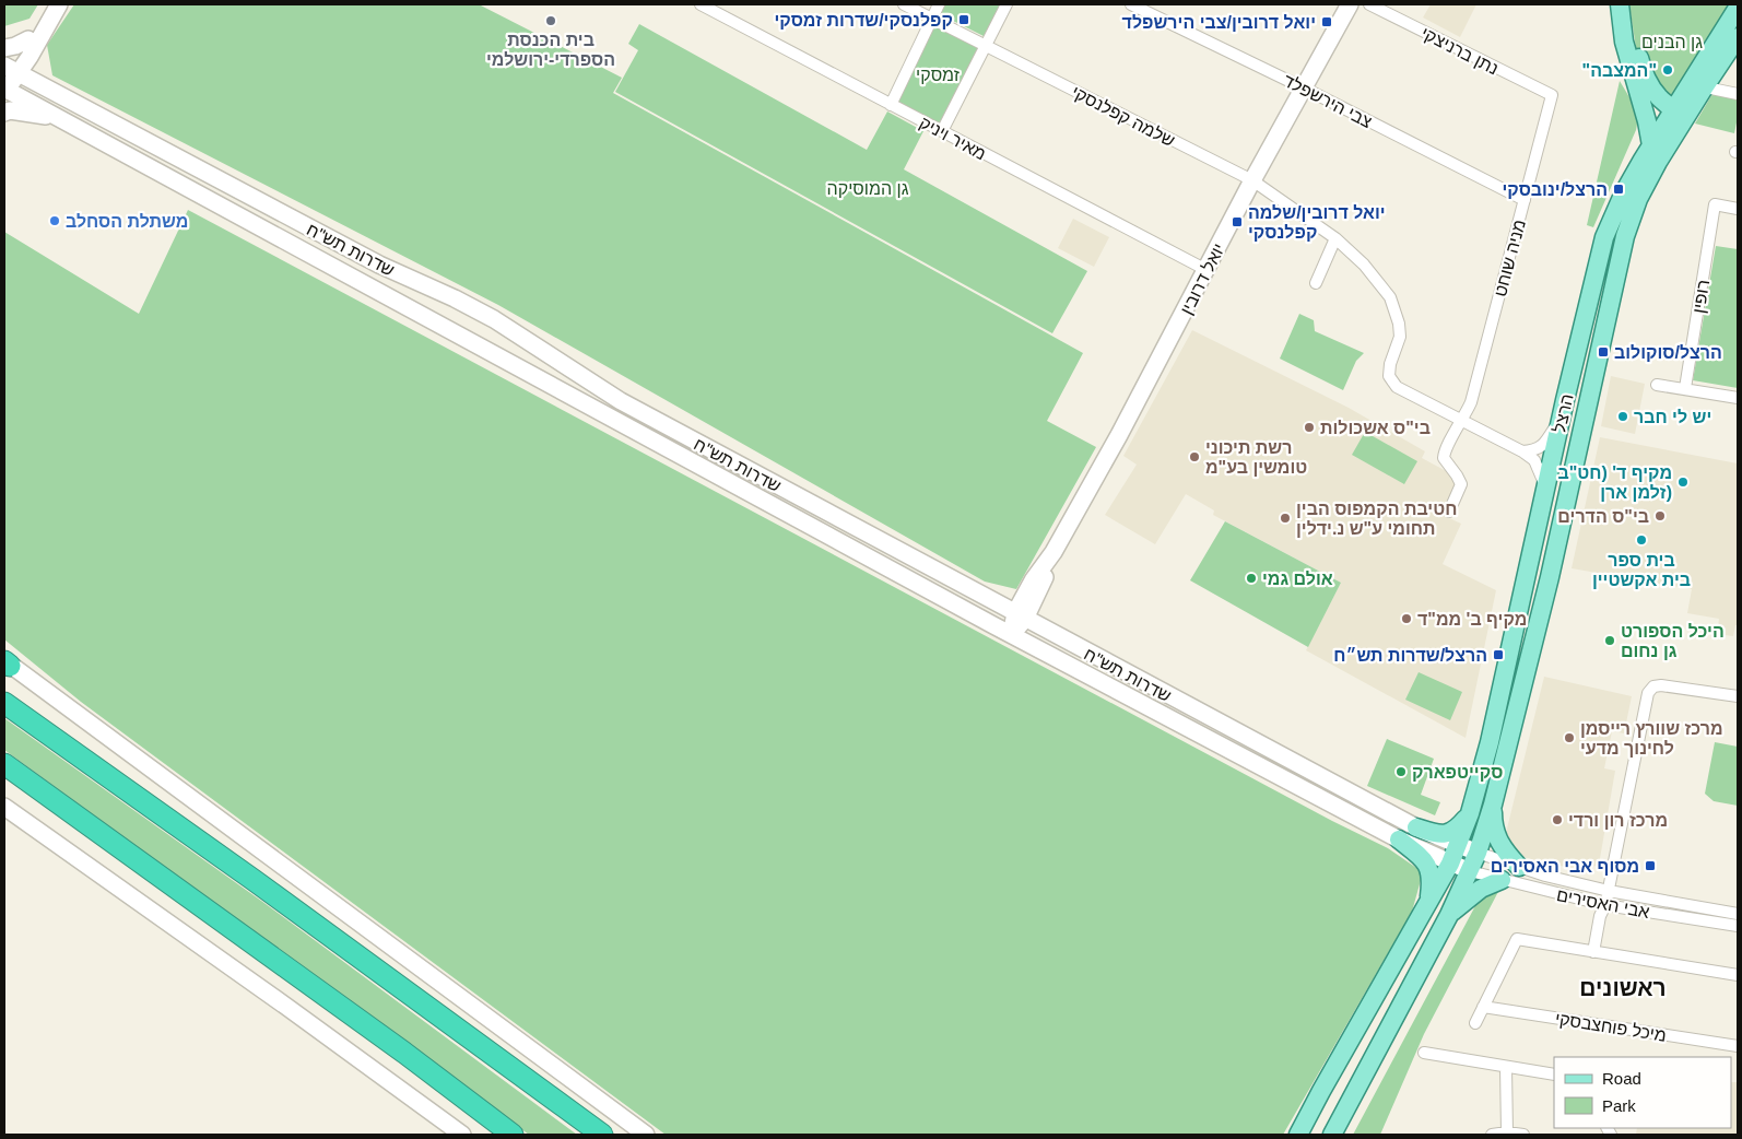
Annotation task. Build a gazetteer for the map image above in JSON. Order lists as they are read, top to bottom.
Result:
{
  "streets": {
    "main road": ["שדרות תש\"ח", "יואל דרובין", "הרצל"],
    "street": [
      "נתן ברניצקי",
      "צבי הירשפלד",
      "שלמה קפלנסקי",
      "מאיר ויניק",
      "מניה שוחט",
      "רופין",
      "אבי האסירים",
      "מיכל פוחצבסקי"
    ]
  },
  "crossings": [
    ["נתן ברניצקי", "מניה שוחט"],
    ["צבי הירשפלד", "מניה שוחט"],
    ["צבי הירשפלד", "יואל דרובין"],
    ["שלמה קפלנסקי", "מניה שוחט"],
    ["שלמה קפלנסקי", "יואל דרובין"],
    ["מאיר ויניק", "יואל דרובין"],
    ["שדרות תש\"ח", "יואל דרובין"],
    ["שדרות תש\"ח", "הרצל"],
    ["שדרות תש\"ח", "אבי האסירים"],
    ["הרצל", "אבי האסירים"]
  ],
  "districts": ["ראשונים"],
  "parks": ["גן הבנים", "זמסקי", "גן המוסיקה"],
  "places": {
    "transit": [
      "קפלנסקי/שדרות זמסקי",
      "יואל דרובין/צבי הירשפלד",
      "הרצל/ינובסקי",
      "יואל דרובין/שלמה קפלנסקי",
      "הרצל/סוקולוב",
      "הרצל/שדרות תש״ח",
      "מסוף אבי האסירים"
    ],
    "other": [
      "בית הכנסת הספרדי-ירושלמי",
      "\"המצבה\"",
      "משתלת הסחלב",
      "יש לי חבר",
      "בי\"ס אשכולות",
      "רשת תיכוני טומשין בע\"מ",
      "מקיף ד' (חט\"ב זלמן ארן)",
      "בי\"ס הדרים",
      "חטיבת הקמפוס הבין תחומי ע\"ש נ.ידלין",
      "בית ספר בית אקשטיין",
      "אולם גמי",
      "מקיף ב' ממ\"ד",
      "היכל הספורט גן נחום",
      "מרכז שוורץ רייסמן לחינוך מדעי",
      "סקייטפארק",
      "מרכז רון ורדי"
    ]
  },
  "legend": ["Road", "Park"]
}
